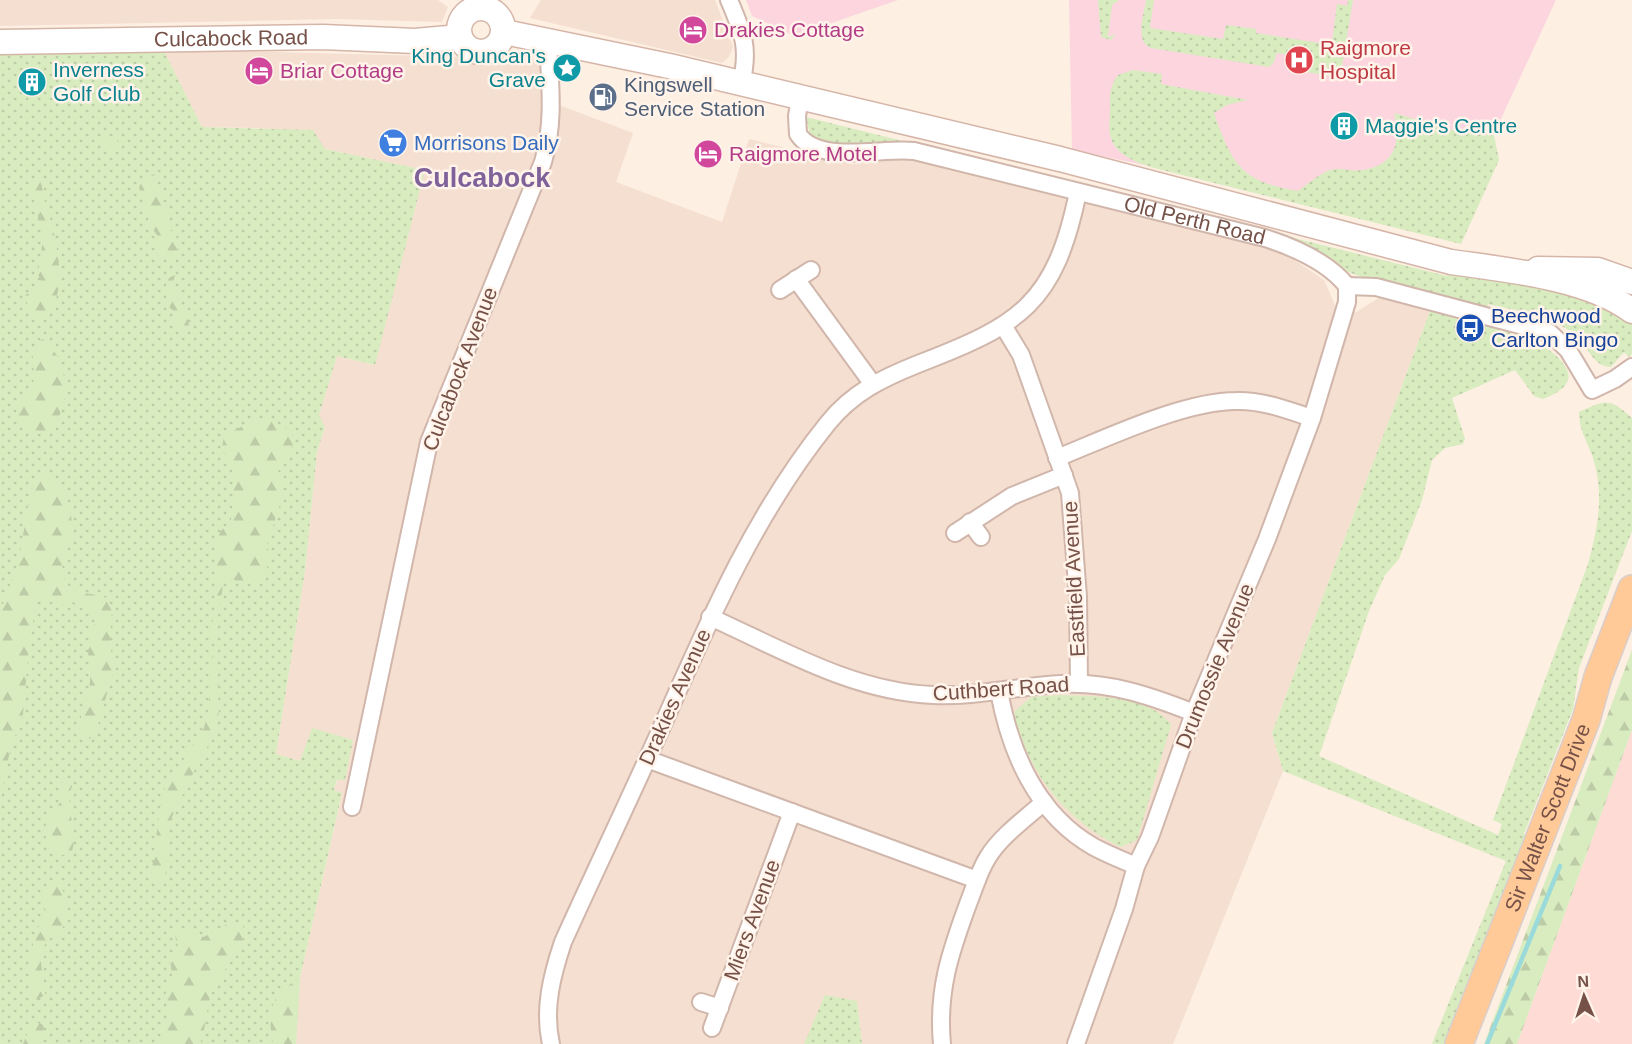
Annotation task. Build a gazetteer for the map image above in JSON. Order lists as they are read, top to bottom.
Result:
{
  "streets": {
    "main road": ["Culcabock Road", "Old Perth Road", "Sir Walter Scott Drive"],
    "street": [
      "Culcabock Avenue",
      "Eastfield Avenue",
      "Drumossie Avenue",
      "Cuthbert Road",
      "Drakies Avenue",
      "Miers Avenue"
    ]
  },
  "crossings": [
    ["Culcabock Road", "Old Perth Road"],
    ["Old Perth Road", "Culcabock Avenue"],
    ["Old Perth Road", "Drumossie Avenue"],
    ["Old Perth Road", "Drakies Avenue"],
    ["Eastfield Avenue", "Cuthbert Road"],
    ["Eastfield Avenue", "Drakies Avenue"],
    ["Drumossie Avenue", "Cuthbert Road"],
    ["Cuthbert Road", "Drakies Avenue"]
  ],
  "districts": ["Culcabock"],
  "places": {
    "hotel": ["Drakies Cottage", "Briar Cottage", "Raigmore Motel"],
    "hospital": ["Raigmore Hospital"],
    "place": ["King Duncan's Grave"],
    "building": ["Inverness Golf Club", "Maggie's Centre"],
    "fuel station": ["Kingswell Service Station"],
    "supermarket": ["Morrisons Daily"],
    "bus stop": ["Beechwood Carlton Bingo"]
  },
  "north": "top"
}
